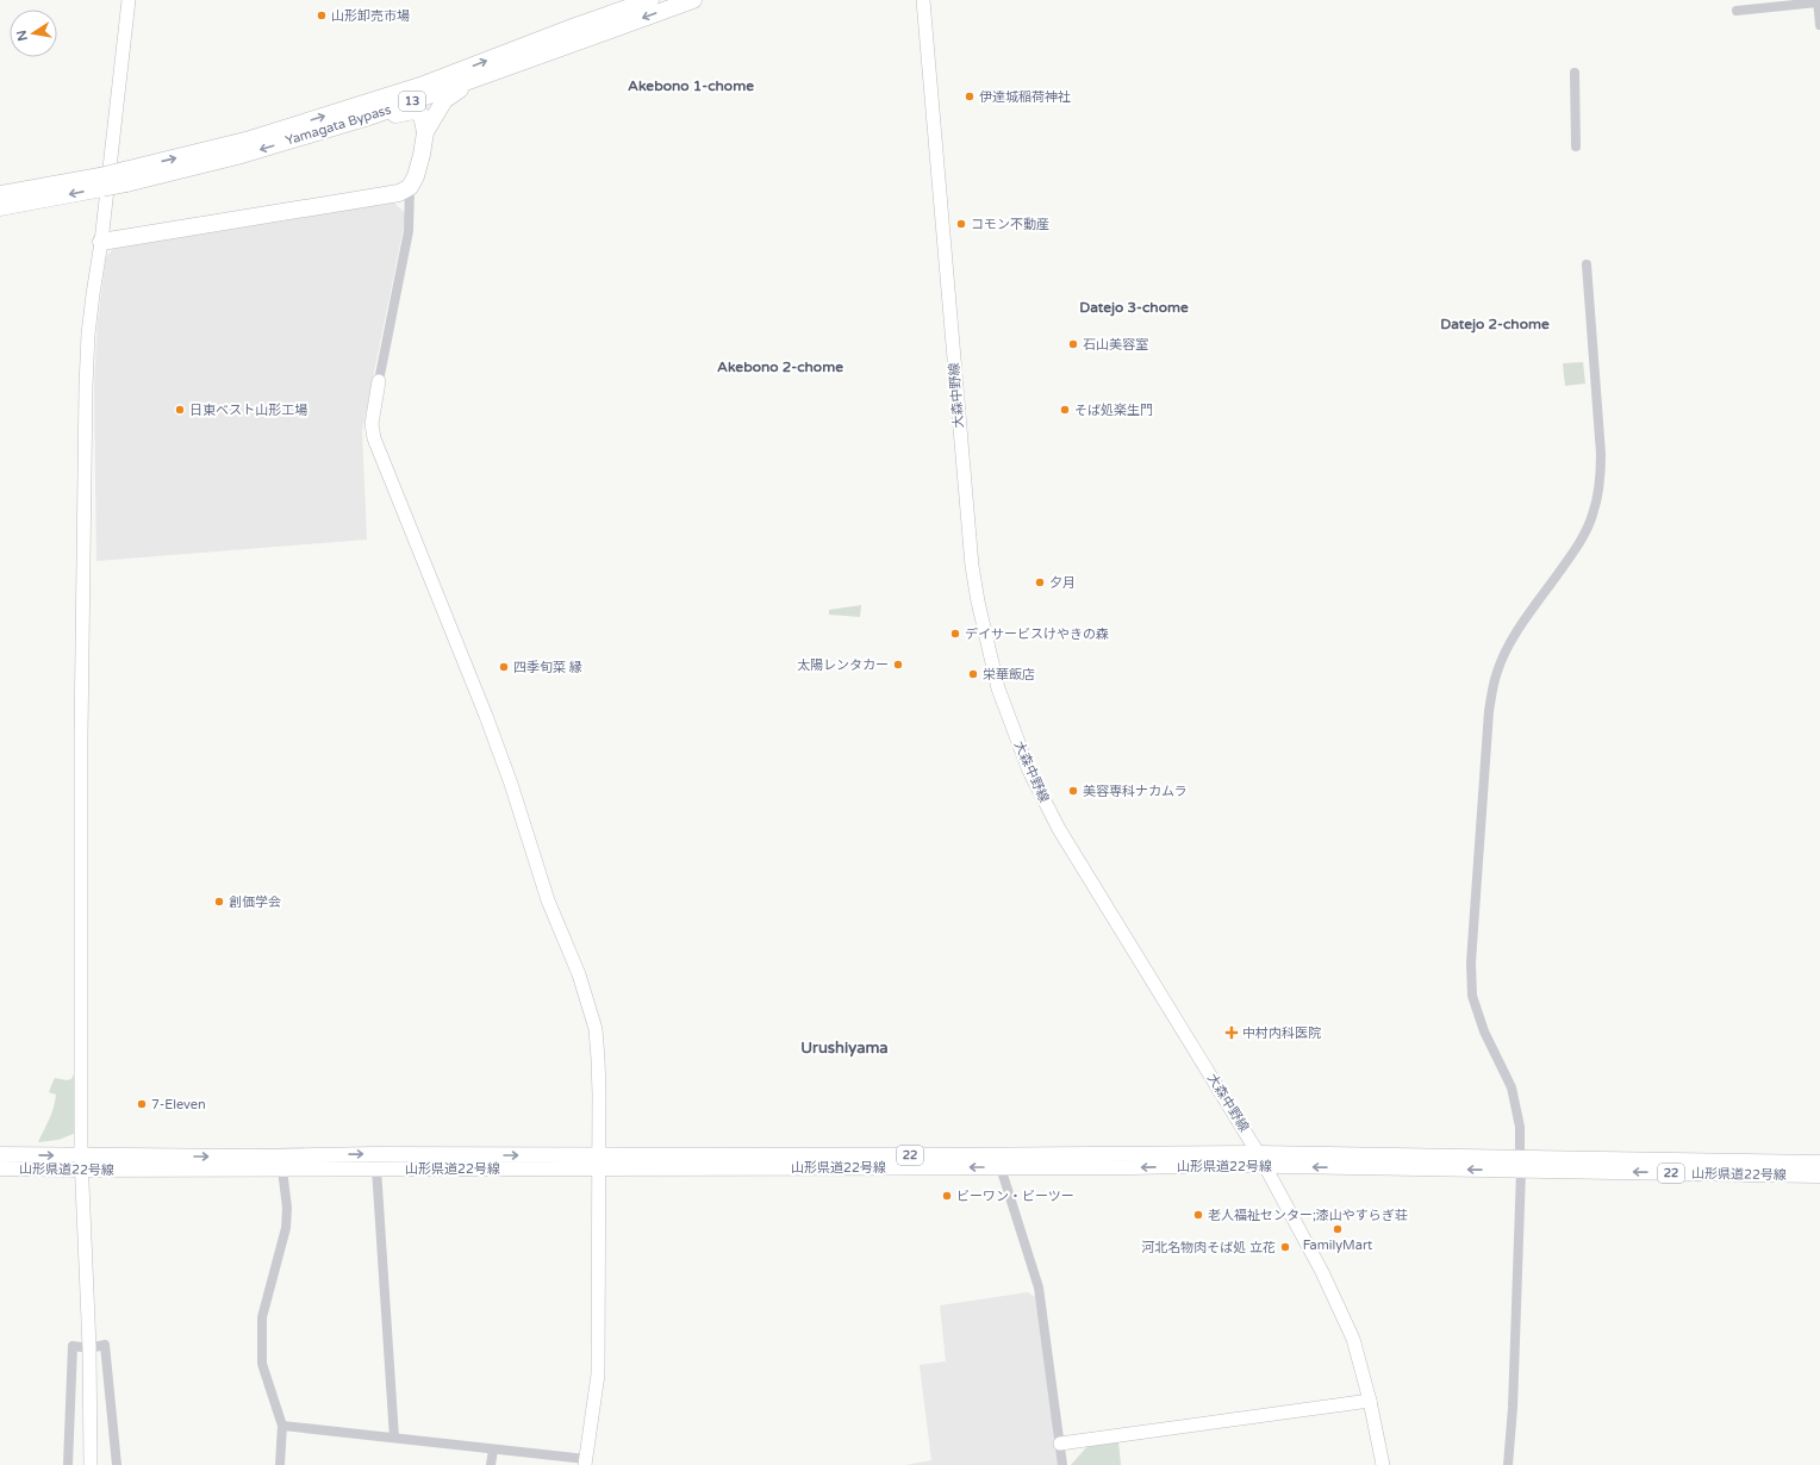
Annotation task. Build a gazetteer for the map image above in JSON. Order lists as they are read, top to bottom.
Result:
{
  "streets": {
    "highway": ["13", "Yamagata Bypass"],
    "main road": ["22", "山形県道22号線"],
    "street": ["大森中野線"]
  },
  "crossings": [
    ["大森中野線", "山形県道22号線"]
  ],
  "districts": [
    "Akebono 1-chome",
    "Datejo 3-chome",
    "Datejo 2-chome",
    "Akebono 2-chome",
    "Urushiyama"
  ],
  "places": {
    "other": [
      "山形卸売市場",
      "伊達城稲荷神社",
      "コモン不動産",
      "石山美容室",
      "日東ベスト山形工場",
      "そば処楽生門",
      "夕月",
      "デイサービスけやきの森",
      "太陽レンタカー",
      "四季旬菜 縁",
      "栄華飯店",
      "美容専科ナカムラ",
      "創価学会",
      "7-Eleven",
      "ビーワン・ビーツー",
      "老人福祉センター;漆山やすらぎ荘",
      "FamilyMart",
      "河北名物肉そば処 立花"
    ],
    "health": ["中村内科医院"]
  },
  "north": "left"
}
